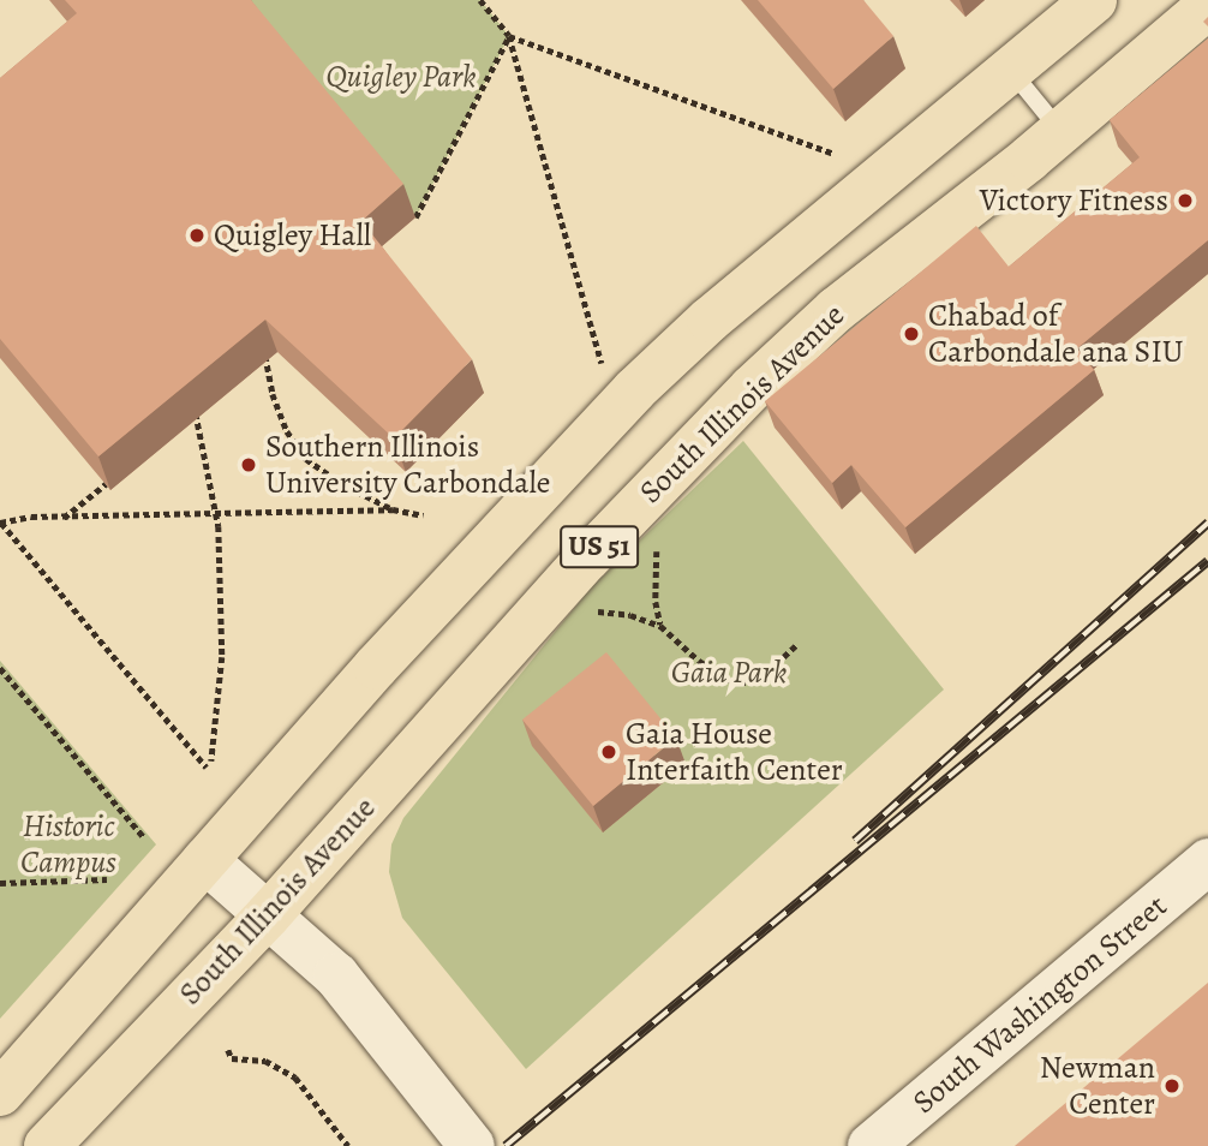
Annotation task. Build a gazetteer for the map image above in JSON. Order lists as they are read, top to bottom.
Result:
{
  "streets": {
    "highway": ["South Illinois Avenue", "US 51"],
    "street": ["South Washington Street"]
  },
  "parks": ["Quigley Park", "Gaia Park", "Historic Campus"],
  "places": [
    "Victory Fitness",
    "Quigley Hall",
    "Chabad of Carbondale ana SIU",
    "Southern Illinois University Carbondale",
    "Gaia House Interfaith Center",
    "Newman Center"
  ]
}
